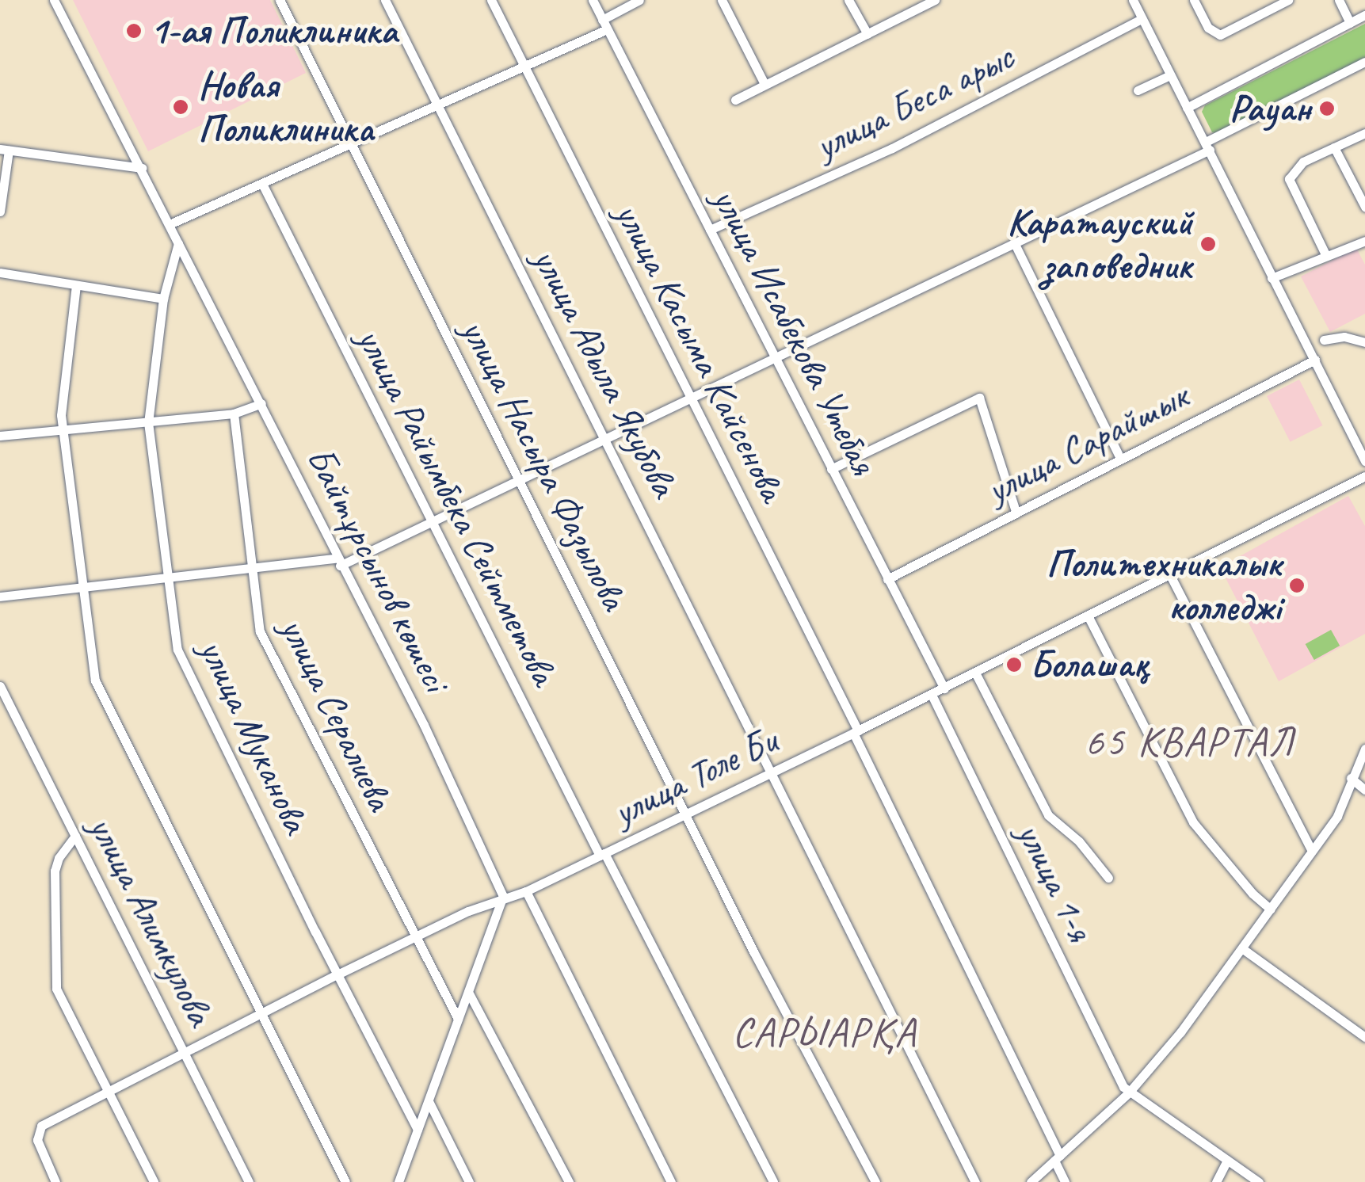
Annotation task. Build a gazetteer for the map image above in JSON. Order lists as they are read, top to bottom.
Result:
{
  "streets": {
    "street": [
      "улица Беса арыс",
      "улица Исабекова Утебая",
      "улица Касыма Кайсенова",
      "улица Адыла Якубова",
      "улица Сарайшык",
      "улица Насыра Фазылова",
      "улица Райымбека Сейтметова",
      "Байтұрсынов көшесі",
      "улица Сералиева",
      "улица Муканова",
      "улица Толе Би",
      "улица 1-я",
      "улица Алимкулова"
    ]
  },
  "crossings": [
    ["улица Беса арыс", "улица Исабекова Утебая"],
    ["улица Исабекова Утебая", "улица Сарайшык"],
    ["улица Исабекова Утебая", "улица Толе Би"],
    ["улица Касыма Кайсенова", "улица Толе Би"],
    ["улица Адыла Якубова", "улица Толе Би"],
    ["улица Насыра Фазылова", "улица Толе Би"],
    ["улица Райымбека Сейтметова", "улица Толе Би"],
    ["Байтұрсынов көшесі", "улица Муканова"],
    ["Байтұрсынов көшесі", "улица Толе Би"],
    ["улица Сералиева", "улица Толе Би"],
    ["улица Муканова", "улица Толе Би"],
    ["улица Толе Би", "улица 1-я"],
    ["улица Толе Би", "улица Алимкулова"]
  ],
  "districts": ["65 КВАРТАЛ", "САРЫАРҚА"],
  "places": [
    "1-ая Поликлиника",
    "Новая Поликлиника",
    "Рауан",
    "Каратауский заповедник",
    "Политехникалык колледжі",
    "Болашақ"
  ]
}
